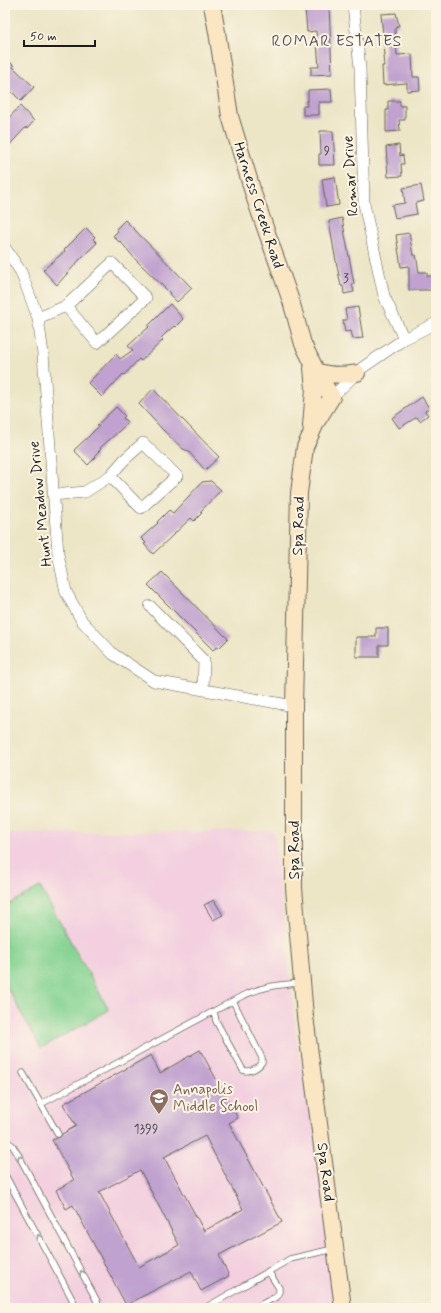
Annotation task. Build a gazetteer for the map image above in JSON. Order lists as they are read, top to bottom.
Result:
{
  "streets": {
    "street": [
      "Romar Drive",
      "Harness Creek Road",
      "Hunt Meadow Drive",
      "Spa Road"
    ]
  },
  "crossings": [
    ["Harness Creek Road", "Spa Road"],
    ["Hunt Meadow Drive", "Spa Road"]
  ],
  "districts": ["ROMAR ESTATES"],
  "places": {
    "school or university": ["Annapolis Middle School"]
  },
  "house_numbers": ["9", "3", "1399"],
  "scale_bar": "50 m"
}
